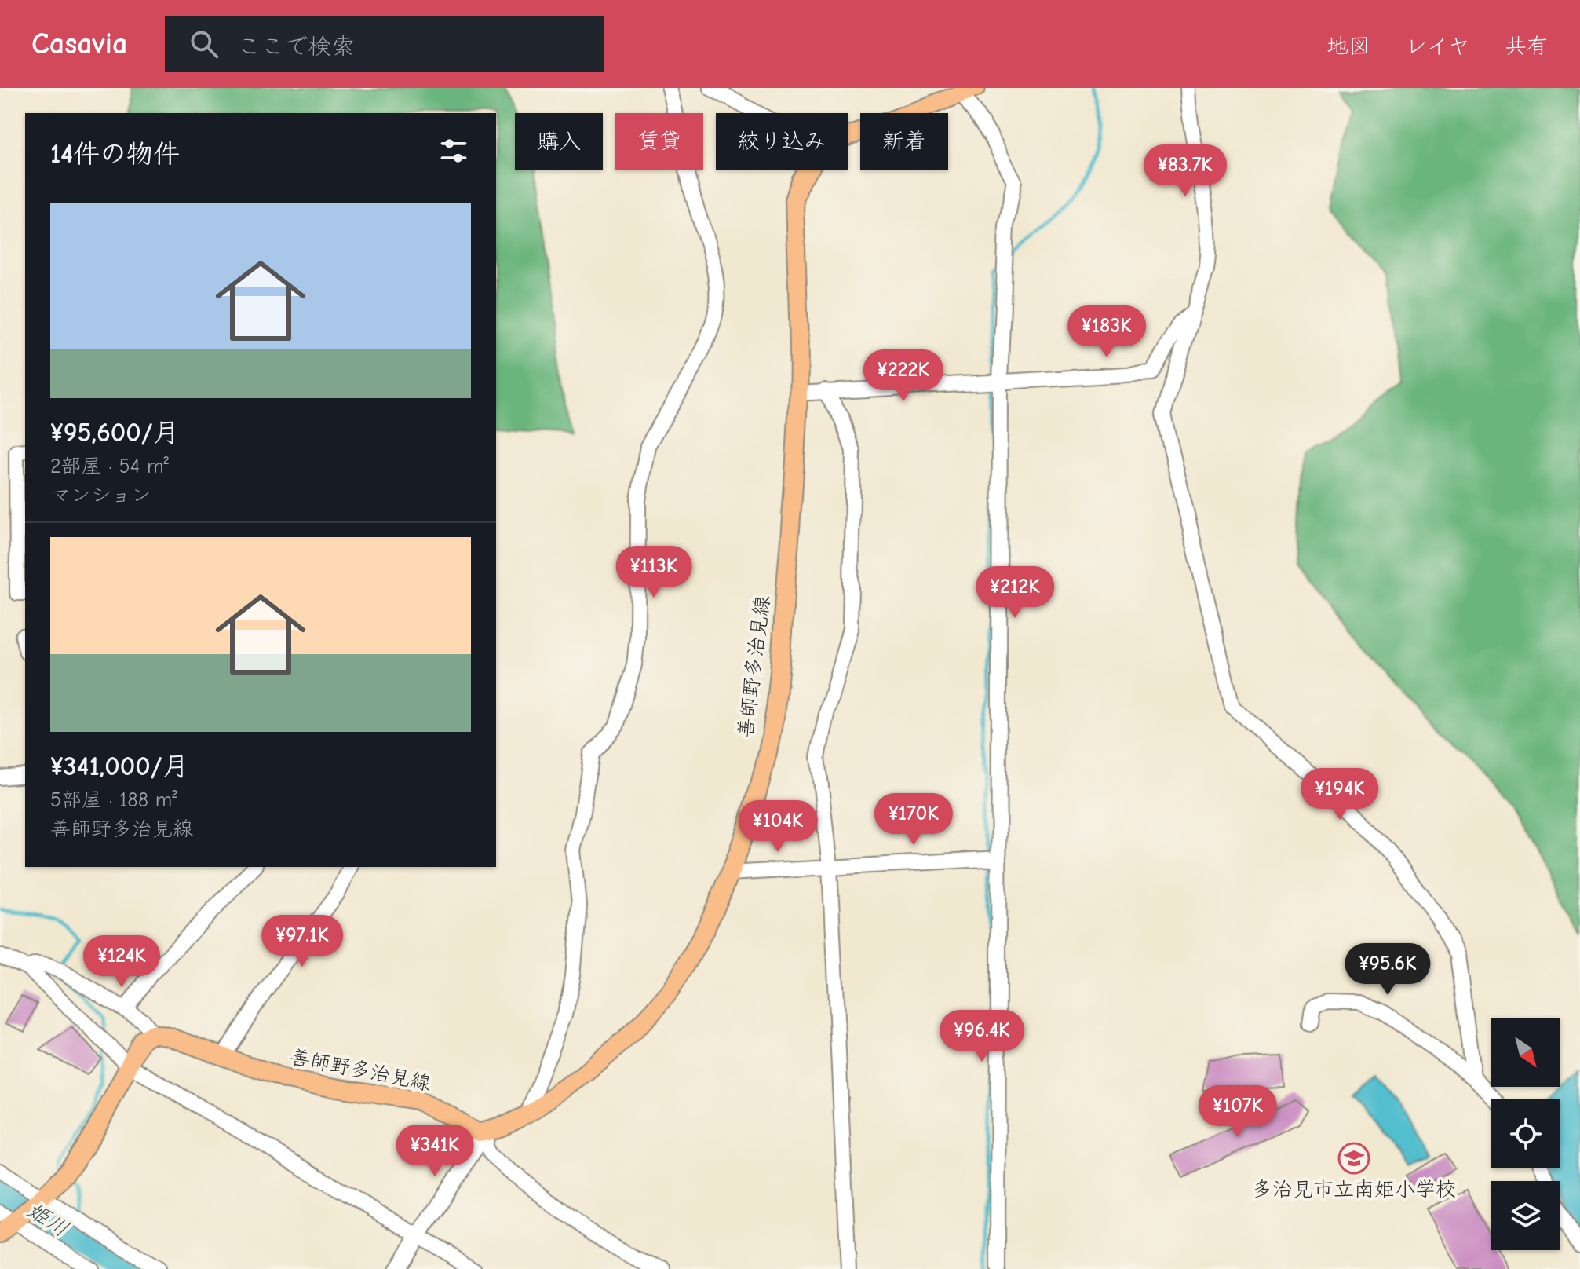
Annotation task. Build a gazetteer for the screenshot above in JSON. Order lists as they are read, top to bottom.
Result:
{
  "streets": {
    "main road": ["善師野多治見線"]
  },
  "water": ["姫川"],
  "places": {
    "school or university": ["多治見市立南姫小学校"]
  },
  "north": "bottom right",
  "page": {
    "header": "Casavia",
    "search": "ここで検索",
    "nav": ["地図", "レイヤ", "共有"],
    "chip": [
      "購入",
      "賃貸",
      "絞り込み",
      "新着"
    ],
    "heading": "14件の物件",
    "price": [
      "¥83.7K",
      "¥183K",
      "¥222K",
      "¥113K",
      "¥212K",
      "¥194K",
      "¥170K",
      "¥104K",
      "¥97.1K",
      "¥124K",
      "¥95.6K",
      "¥96.4K",
      "¥107K",
      "¥341K"
    ],
    "list": [
      {
        "name": "¥95,600/月",
        "note": "2部屋 · 54 m² · マンション"
      },
      {
        "name": "¥341,000/月",
        "note": "5部屋 · 188 m² · 善師野多治見線"
      }
    ]
  }
}
